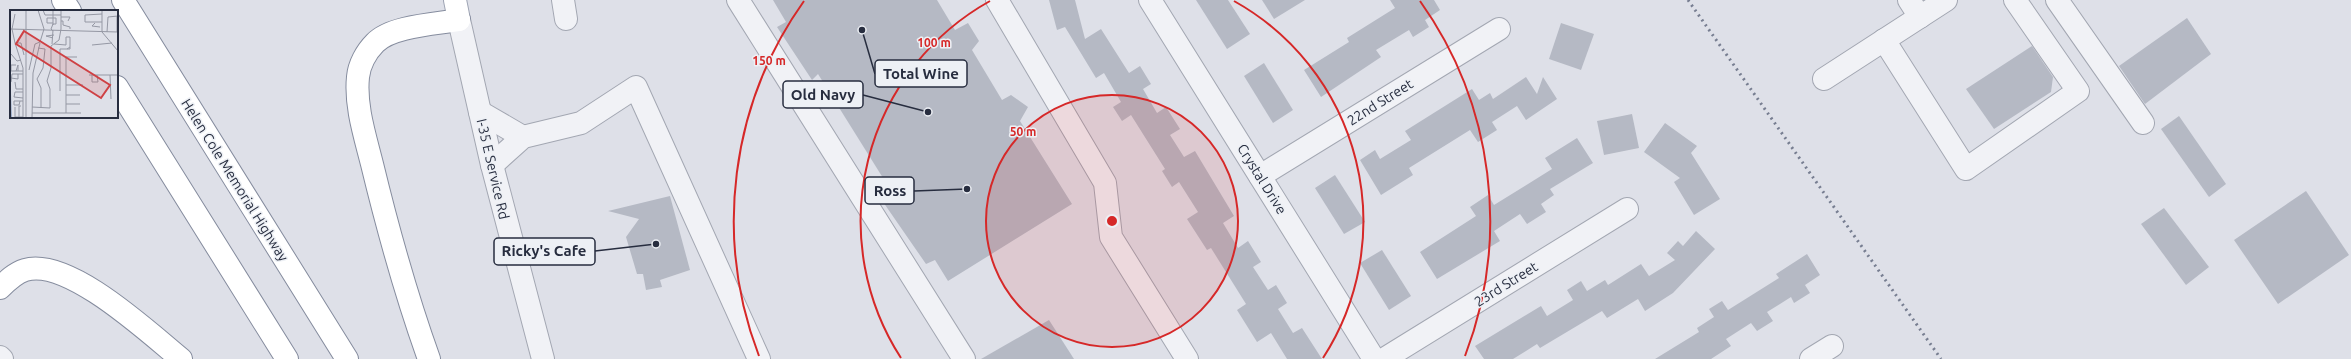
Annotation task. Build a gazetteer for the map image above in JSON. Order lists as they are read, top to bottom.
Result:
{
  "streets": {
    "highway": ["Helen Cole Memorial Highway"],
    "street": [
      "22nd Street",
      "I-35 E Service Rd",
      "Crystal Drive",
      "23rd Street"
    ]
  },
  "crossings": [
    ["22nd Street", "Crystal Drive"]
  ],
  "places": [
    "Total Wine",
    "Old Navy",
    "Ross",
    "Ricky's Cafe"
  ],
  "rings": ["100 m", "150 m", "50 m"]
}
